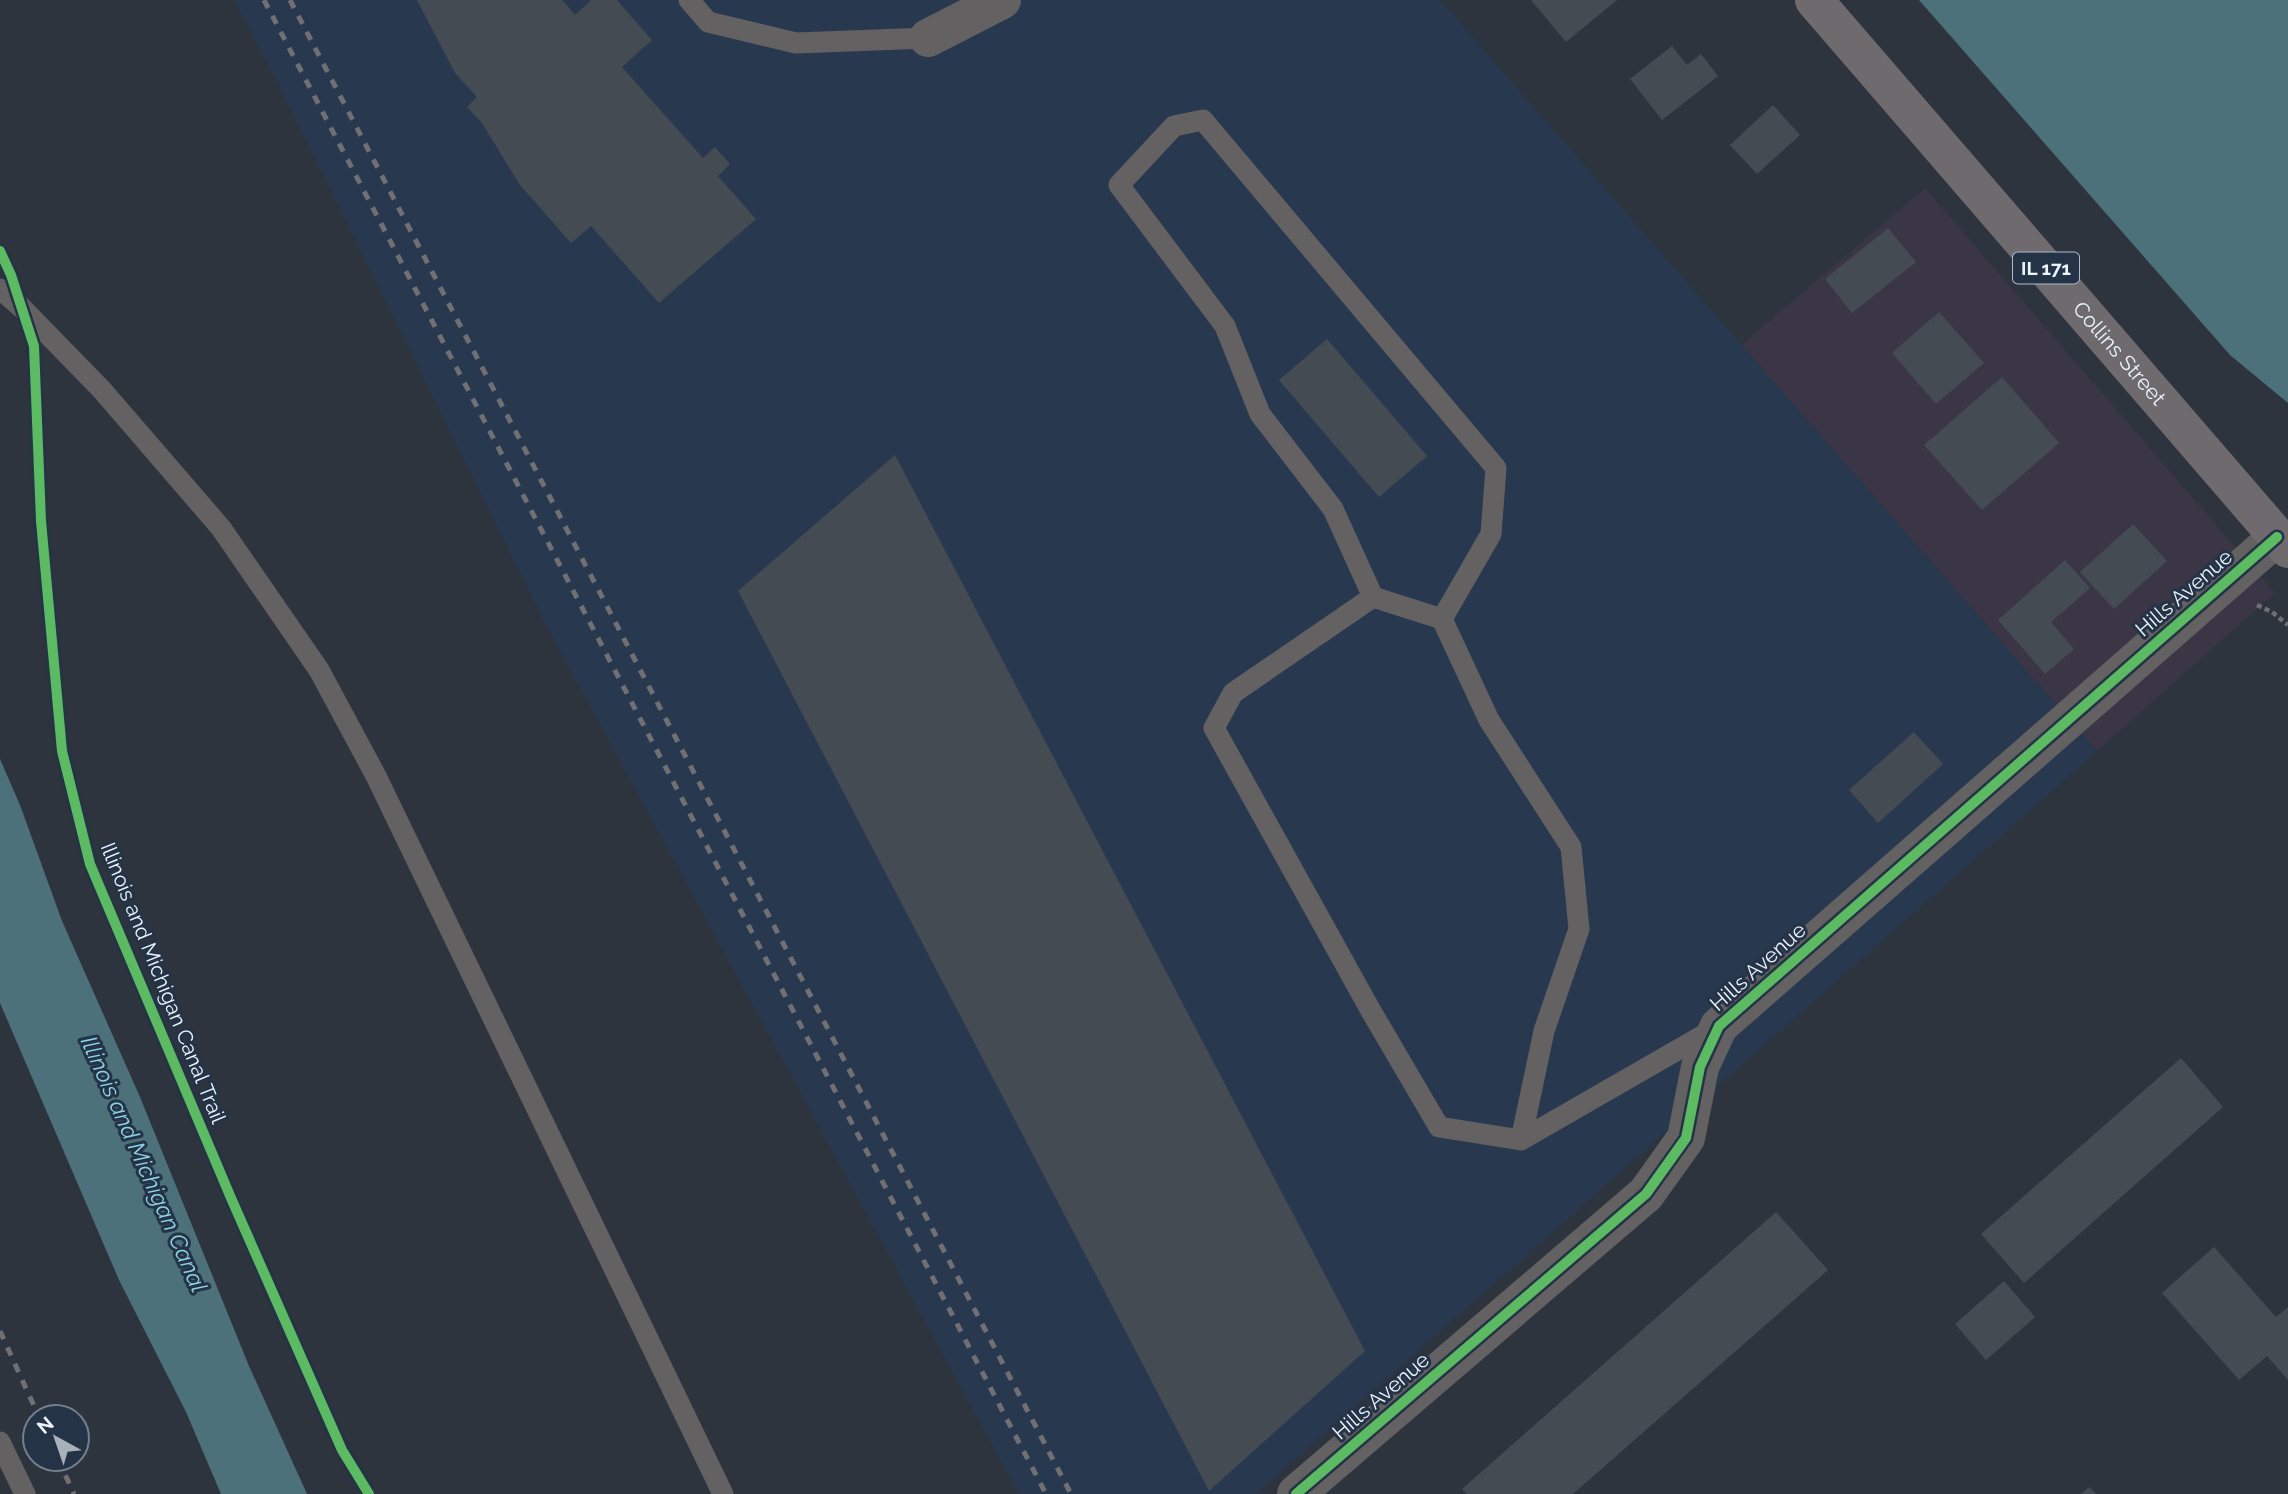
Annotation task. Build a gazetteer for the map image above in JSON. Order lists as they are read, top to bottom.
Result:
{
  "streets": {
    "main road": ["IL 171", "Collins Street"],
    "street": ["Hills Avenue"],
    "cycle path": ["Illinois and Michigan Canal Trail"]
  },
  "crossings": [
    ["Collins Street", "Hills Avenue"]
  ],
  "water": ["Illinois and Michigan Canal"],
  "north": "top left"
}
